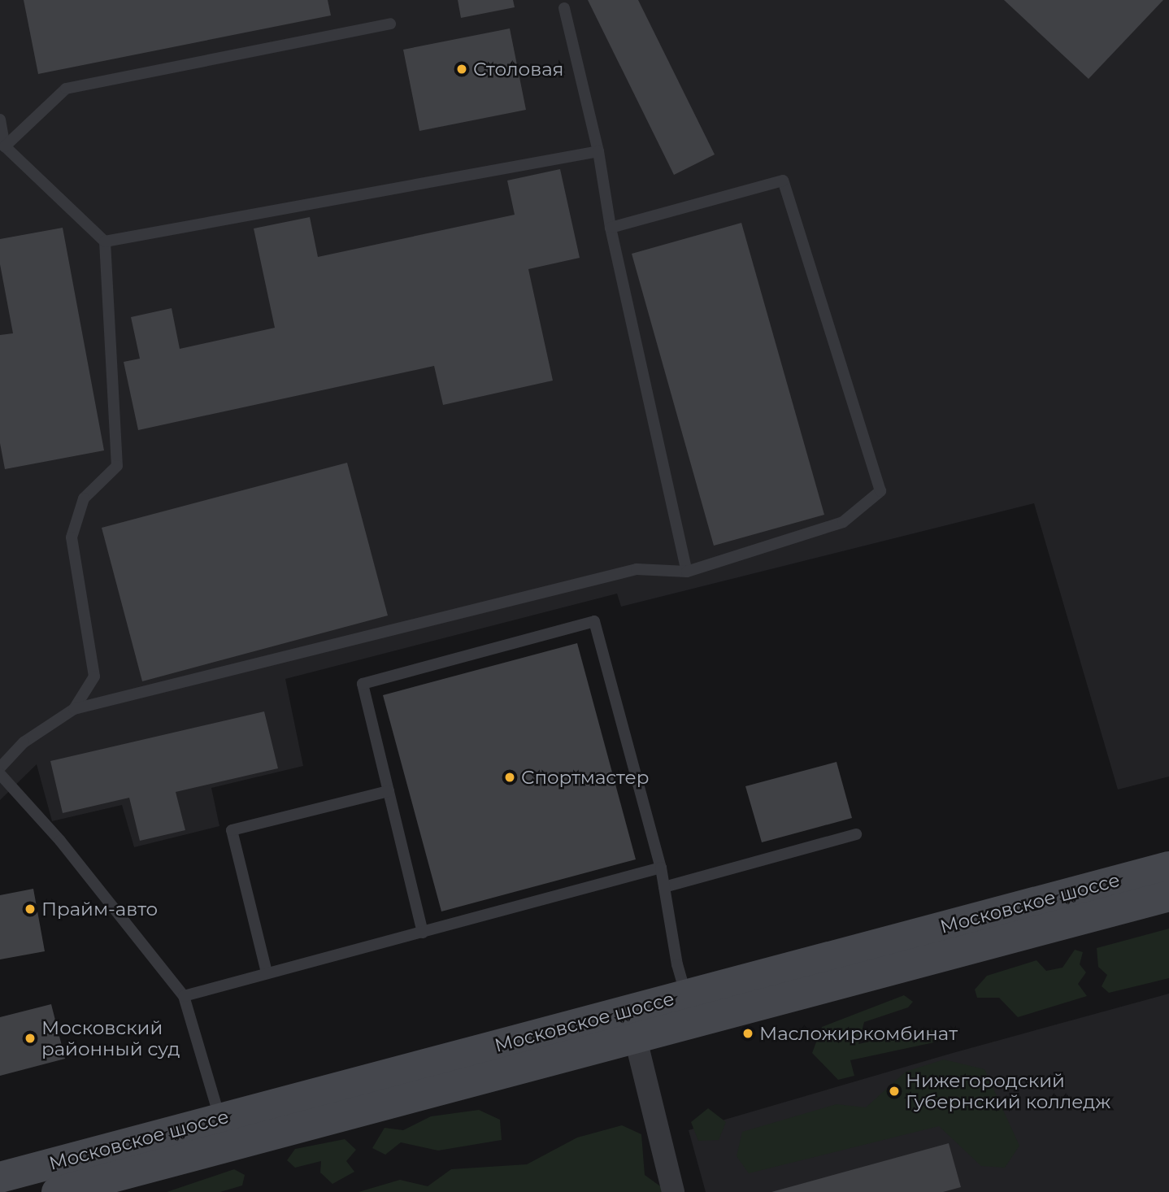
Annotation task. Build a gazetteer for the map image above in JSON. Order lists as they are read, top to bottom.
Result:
{
  "streets": {
    "main road": ["Московское шоссе"]
  },
  "places": [
    "Столовая",
    "Спортмастер",
    "Прайм-авто",
    "Масложиркомбинат",
    "Московский районный суд",
    "Нижегородский Губернский колледж"
  ]
}
